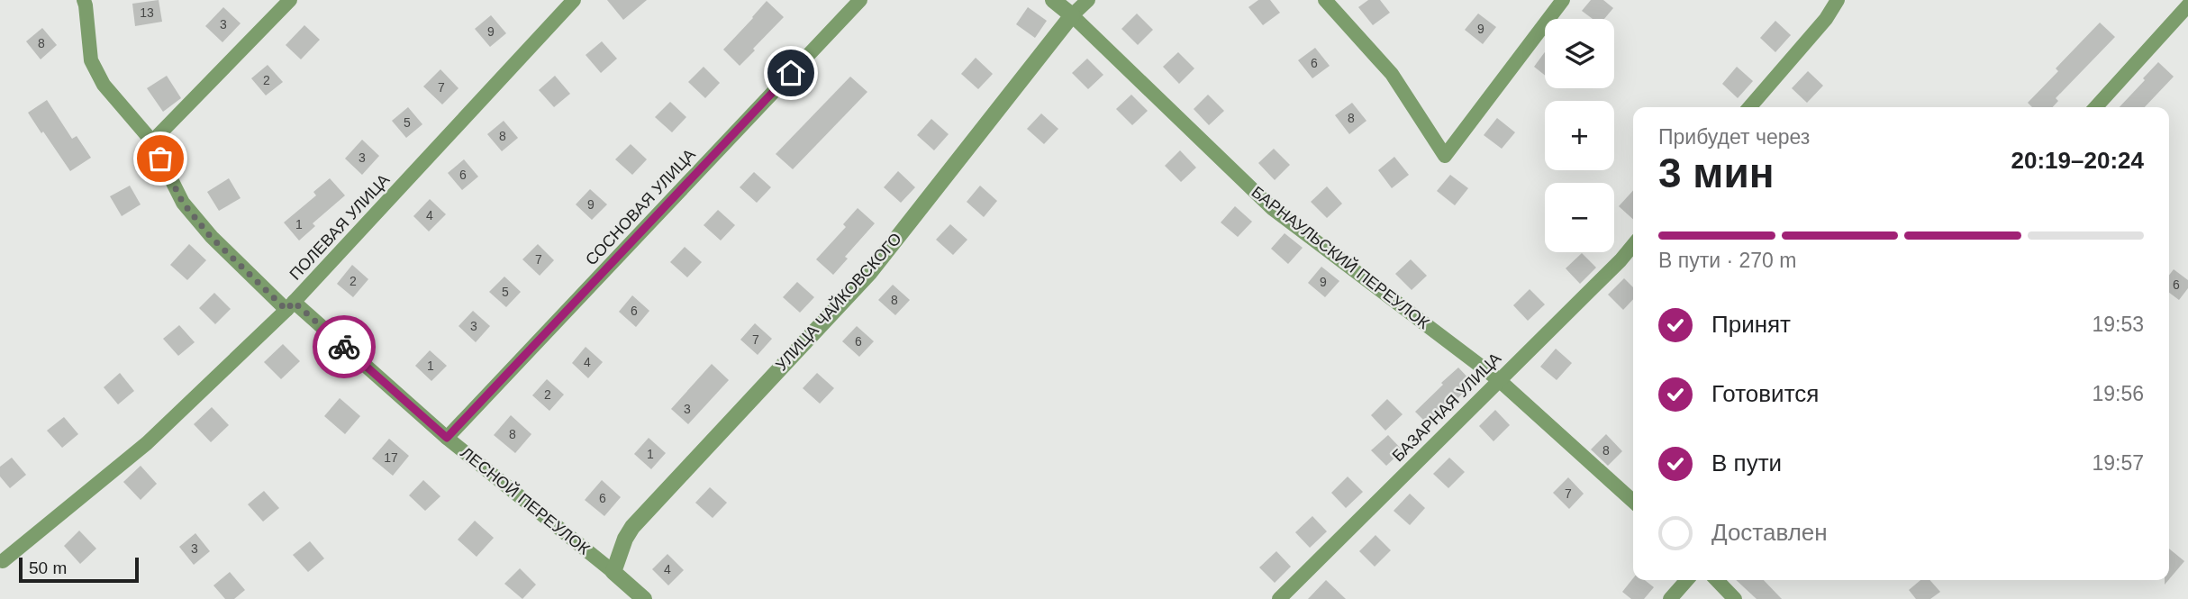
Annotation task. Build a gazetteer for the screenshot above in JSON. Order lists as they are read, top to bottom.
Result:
{
  "streets": {
    "street": [
      "СОСНОВАЯ УЛИЦА",
      "ПОЛЕВАЯ УЛИЦА",
      "БАРНАУЛЬСКИЙ ПЕРЕУЛОК",
      "УЛИЦА ЧАЙКОВСКОГО",
      "БАЗАРНАЯ УЛИЦА",
      "ЛЕСНОЙ ПЕРЕУЛОК"
    ]
  },
  "crossings": [
    ["СОСНОВАЯ УЛИЦА", "ЛЕСНОЙ ПЕРЕУЛОК"],
    ["ПОЛЕВАЯ УЛИЦА", "ЛЕСНОЙ ПЕРЕУЛОК"],
    ["БАРНАУЛЬСКИЙ ПЕРЕУЛОК", "УЛИЦА ЧАЙКОВСКОГО"],
    ["БАРНАУЛЬСКИЙ ПЕРЕУЛОК", "БАЗАРНАЯ УЛИЦА"],
    ["УЛИЦА ЧАЙКОВСКОГО", "ЛЕСНОЙ ПЕРЕУЛОК"]
  ],
  "house_numbers": [
    "13",
    "3",
    "9",
    "9",
    "8",
    "6",
    "2",
    "7",
    "8",
    "5",
    "8",
    "3",
    "6",
    "9",
    "4",
    "1",
    "7",
    "2",
    "9",
    "6",
    "5",
    "8",
    "6",
    "3",
    "7",
    "6",
    "4",
    "1",
    "2",
    "3",
    "8",
    "8",
    "1",
    "17",
    "7",
    "6",
    "3",
    "4"
  ],
  "scale_bar": "50 m",
  "page": {
    "map_buttons": ["+", "−"],
    "heading": ["3 мин", "Прибудет через", "20:19–20:24"],
    "bar": "В пути · 270 m",
    "list": [
      ["Принят", "19:53"],
      ["Готовится", "19:56"],
      ["В пути", "19:57"],
      "Доставлен"
    ],
    "scale": "50 m"
  }
}
